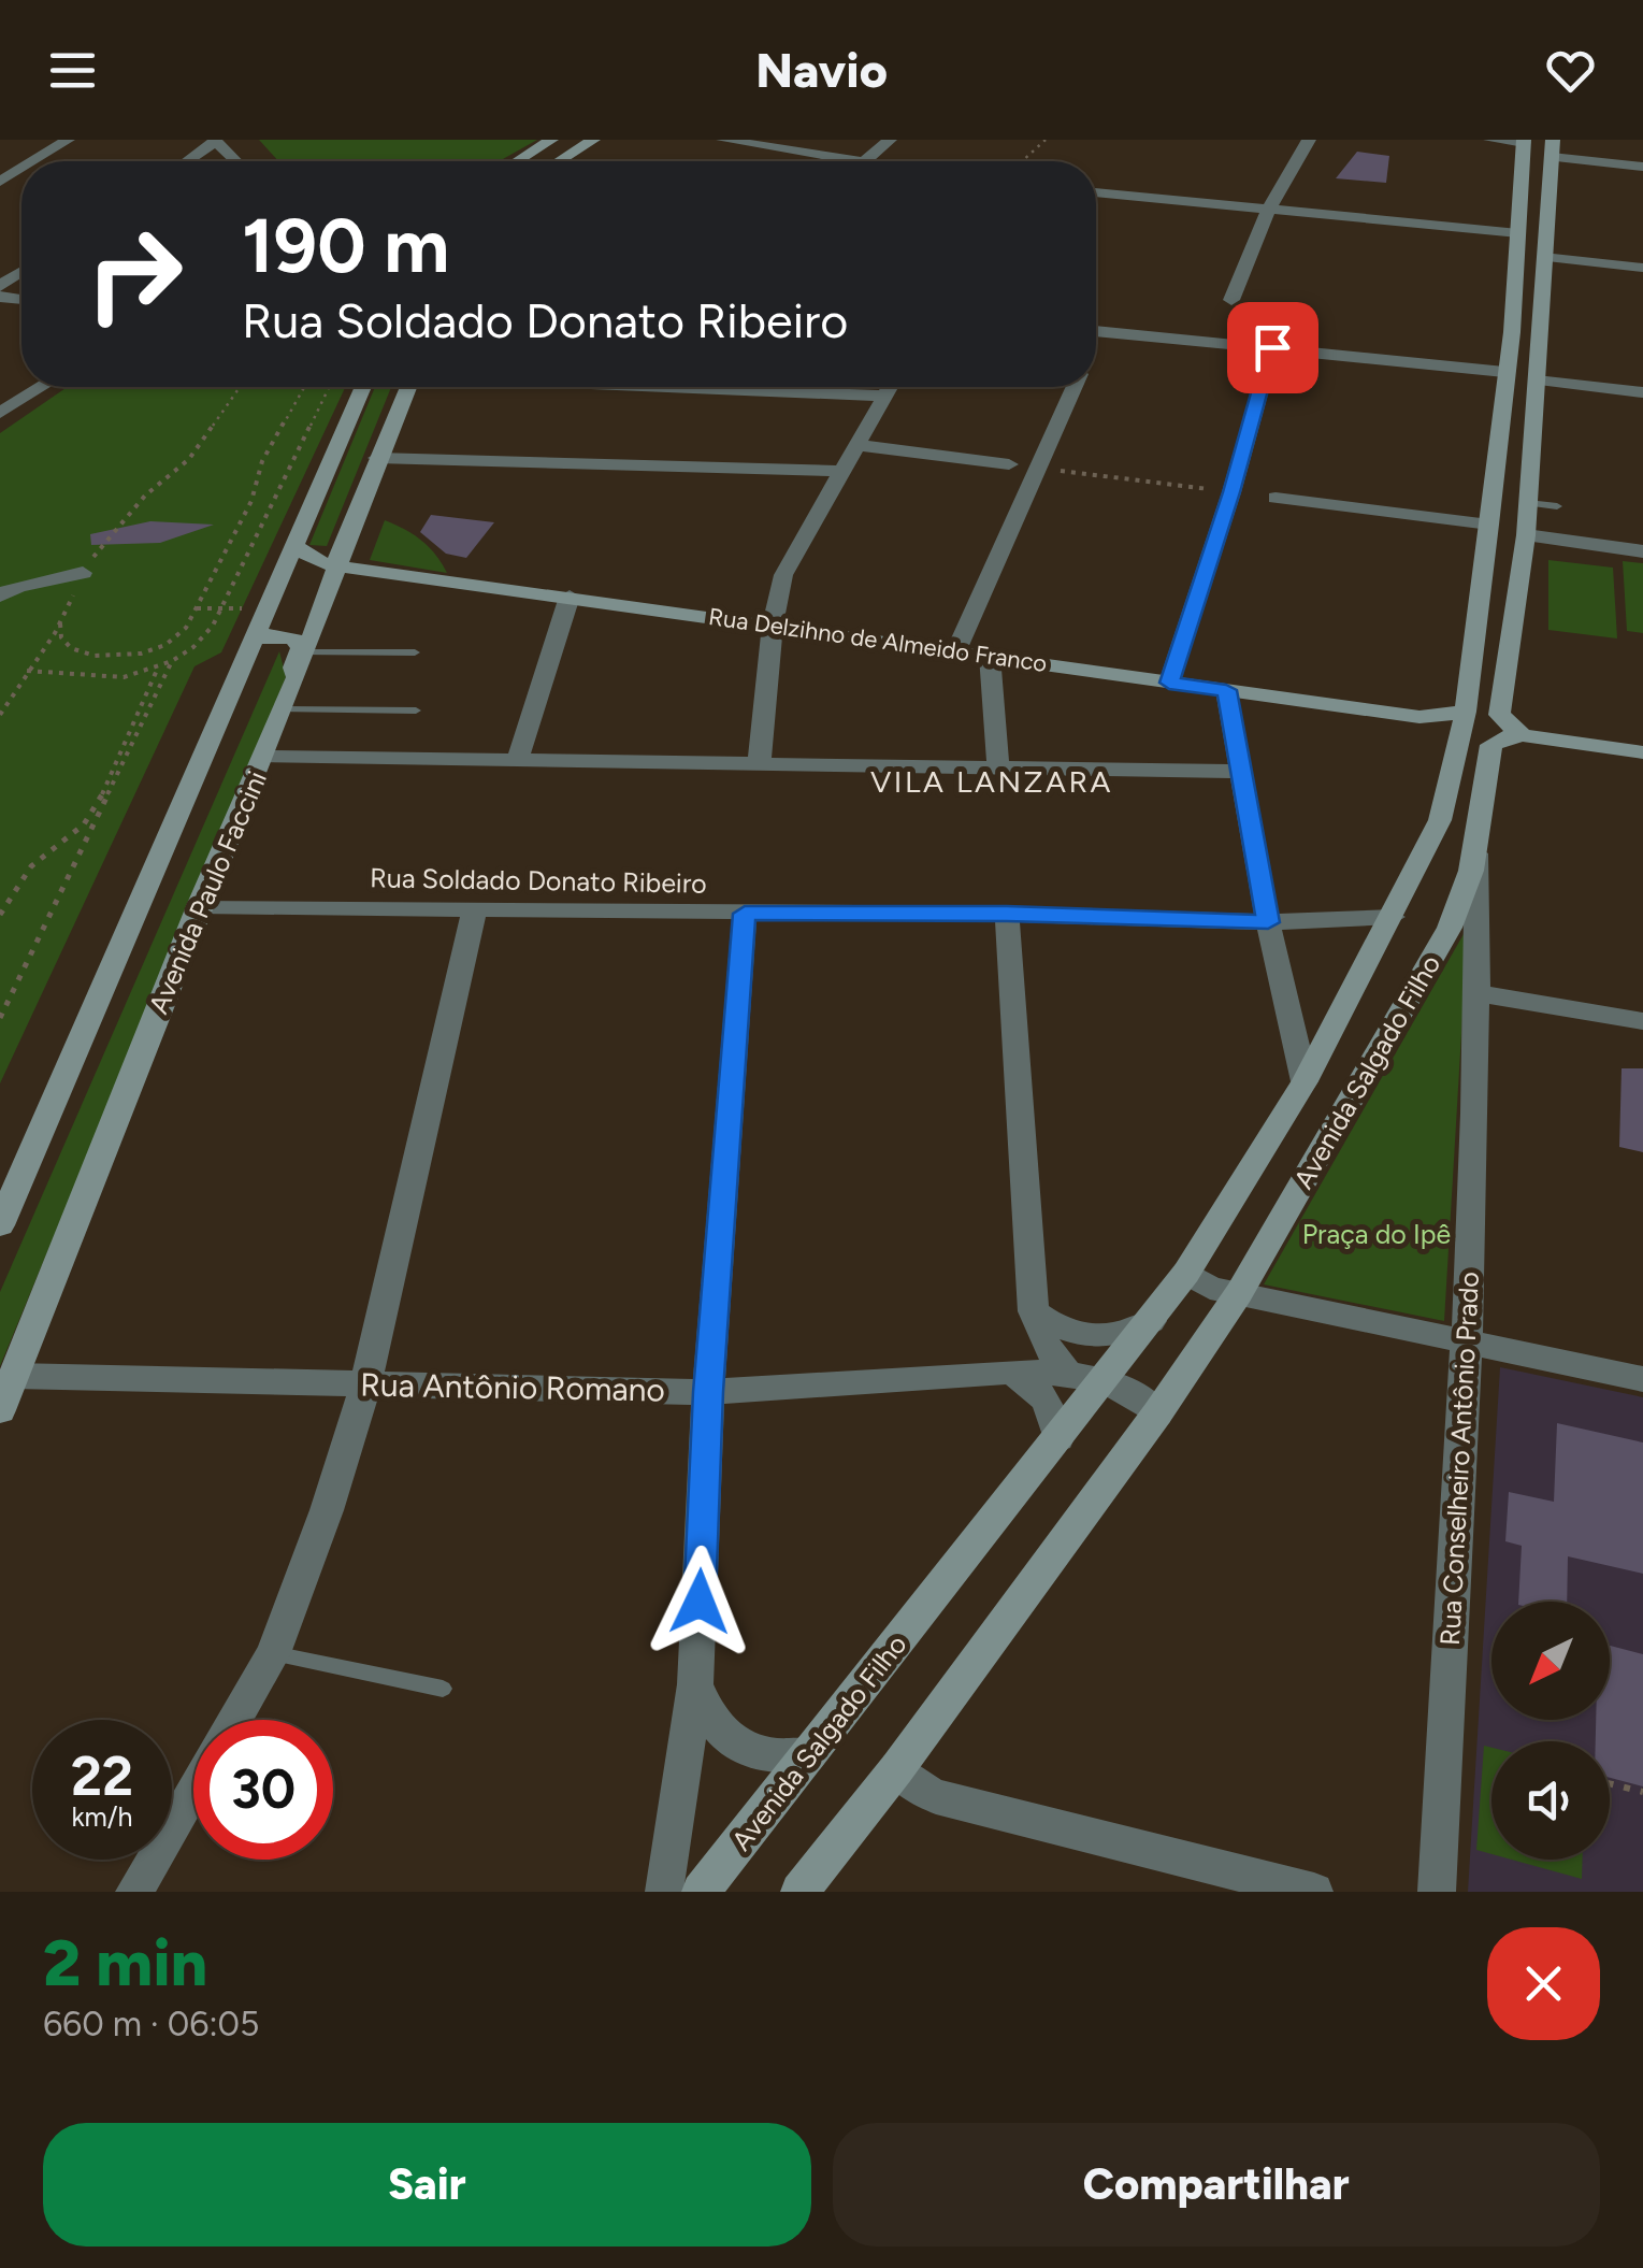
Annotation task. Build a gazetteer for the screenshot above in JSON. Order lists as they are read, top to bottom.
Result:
{
  "streets": {
    "main road": ["Rua Delzihno de Almeido Franco", "Avenida Paulo Faccini", "Avenida Salgado Filho"],
    "street": ["Rua Soldado Donato Ribeiro", "Rua Antônio Romano", "Rua Conselheiro Antônio Prado"]
  },
  "crossings": [
    ["Rua Delzihno de Almeido Franco", "Avenida Paulo Faccini"],
    ["Rua Delzihno de Almeido Franco", "Avenida Salgado Filho"],
    ["Rua Soldado Donato Ribeiro", "Avenida Paulo Faccini"],
    ["Rua Soldado Donato Ribeiro", "Avenida Salgado Filho"],
    ["Avenida Paulo Faccini", "Rua Antônio Romano"],
    ["Avenida Salgado Filho", "Rua Antônio Romano"],
    ["Avenida Salgado Filho", "Rua Conselheiro Antônio Prado"]
  ],
  "districts": ["VILA LANZARA"],
  "parks": ["Praça do Ipê"],
  "north": "bottom left",
  "page": {
    "header": "Navio",
    "turn": ["190 m", "Rua Soldado Donato Ribeiro"],
    "speed": "22 km/h",
    "limit": "30",
    "heading": ["2 min", "660 m · 06:05"],
    "buttons": ["Sair", "Compartilhar"]
  }
}
